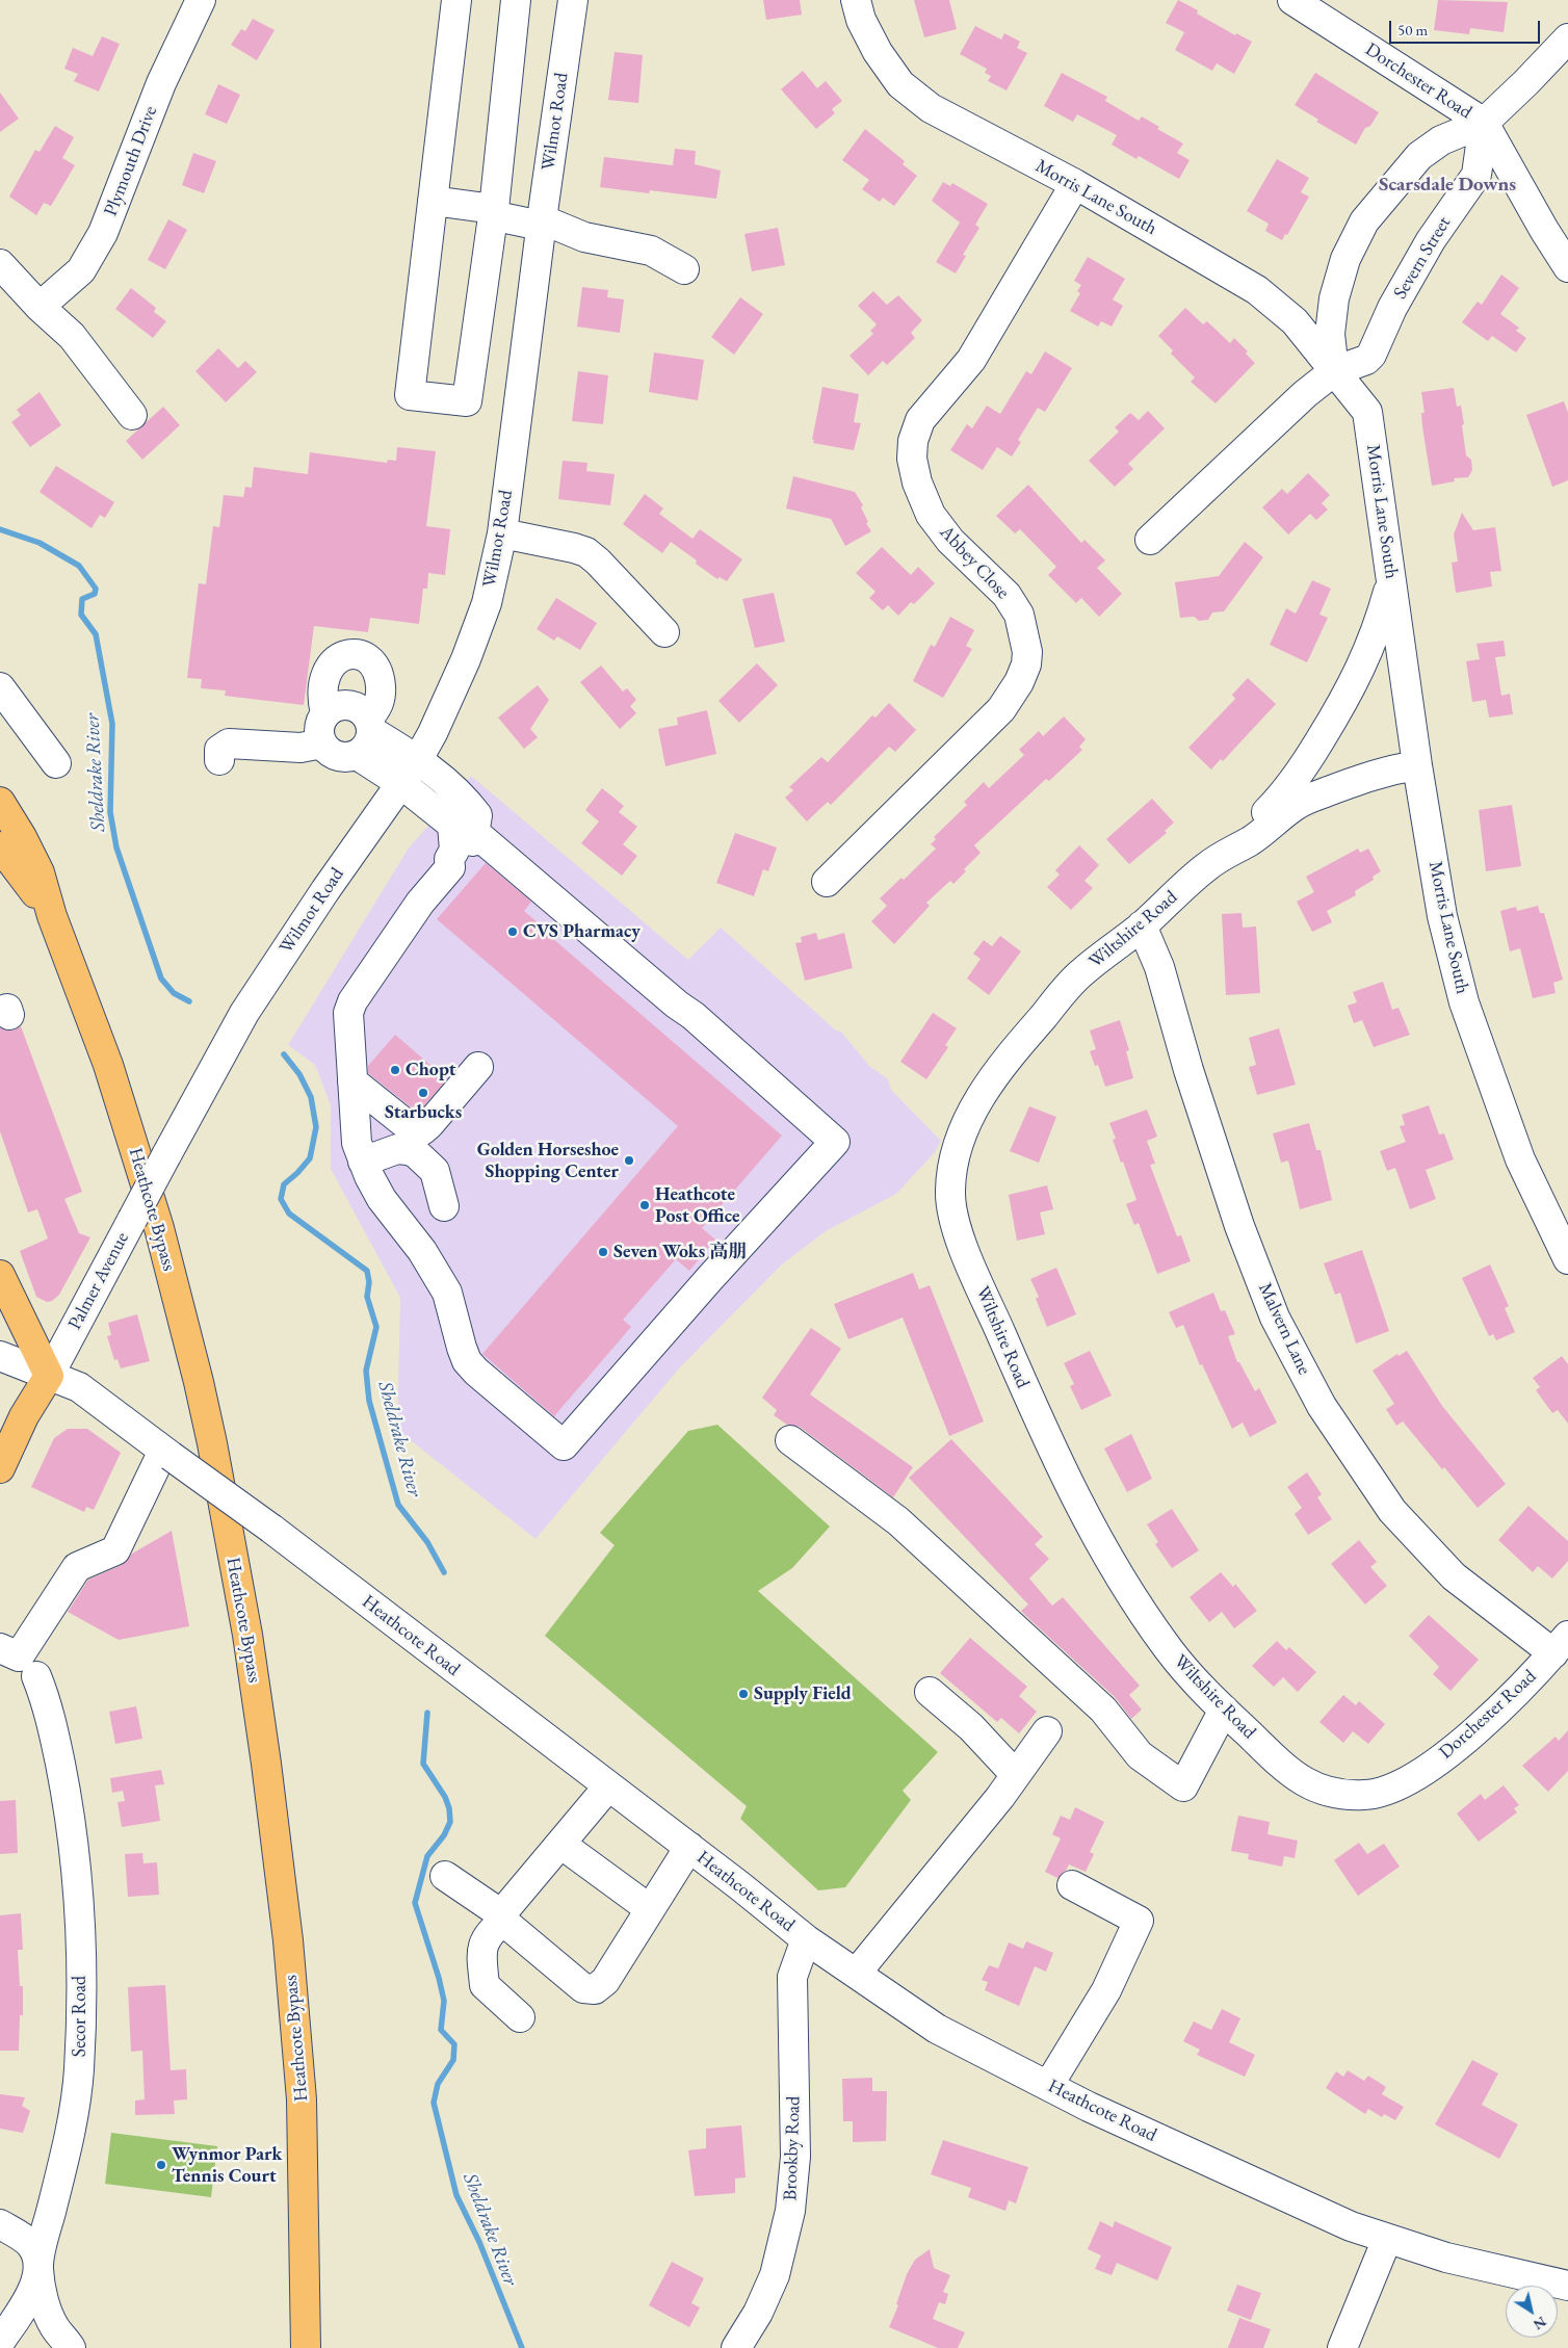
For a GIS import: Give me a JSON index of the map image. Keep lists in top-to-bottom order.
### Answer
{
  "streets": {
    "main road": ["Heathcote Bypass", "Palmer Avenue"],
    "street": [
      "Dorchester Road",
      "Wilmot Road",
      "Plymouth Drive",
      "Morris Lane South",
      "Severn Street",
      "Abbey Close",
      "Wiltshire Road",
      "Malvern Lane",
      "Heathcote Road",
      "Secor Road",
      "Brookby Road"
    ]
  },
  "crossings": [
    ["Dorchester Road", "Severn Street"],
    ["Dorchester Road", "Wiltshire Road"],
    ["Dorchester Road", "Malvern Lane"],
    ["Wilmot Road", "Palmer Avenue"],
    ["Morris Lane South", "Severn Street"],
    ["Morris Lane South", "Abbey Close"],
    ["Morris Lane South", "Wiltshire Road"],
    ["Wiltshire Road", "Malvern Lane"],
    ["Palmer Avenue", "Heathcote Road"],
    ["Heathcote Road", "Brookby Road"]
  ],
  "districts": ["Scarsdale Downs"],
  "water": ["Sheldrake River"],
  "places": [
    "CVS Pharmacy",
    "Chopt",
    "Starbucks",
    "Golden Horseshoe Shopping Center",
    "Heathcote Post Office",
    "Seven Woks 高朋",
    "Supply Field",
    "Wynmor Park Tennis Court"
  ],
  "scale_bar": "50 m",
  "north": "bottom right"
}
